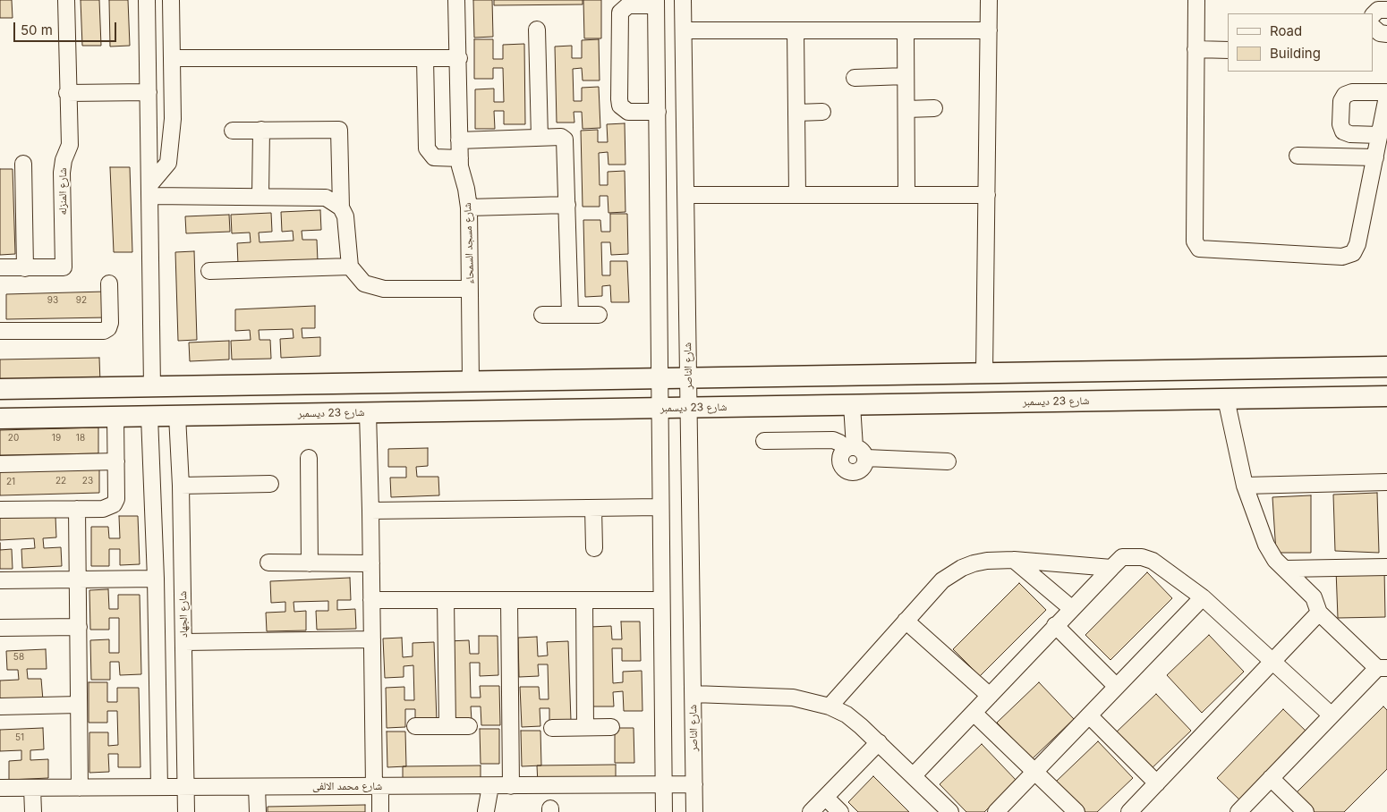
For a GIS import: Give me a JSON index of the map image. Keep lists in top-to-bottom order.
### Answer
{
  "streets": {
    "main road": ["شارع 23 ديسمبر"],
    "street": [
      "شارع المنزله",
      "شارع مسجد السمحاء",
      "شارع الناصر",
      "شارع الجهاد",
      "شارع محمد الالفى"
    ]
  },
  "crossings": [
    ["شارع الناصر", "شارع 23 ديسمبر"],
    ["شارع الناصر", "شارع محمد الالفى"],
    ["شارع 23 ديسمبر", "شارع الجهاد"],
    ["شارع الجهاد", "شارع محمد الالفى"]
  ],
  "house_numbers": [
    "93",
    "92",
    "20",
    "19",
    "18",
    "22",
    "23",
    "21",
    "58",
    "51"
  ],
  "legend": ["Road", "Building"],
  "scale_bar": "50 m"
}
